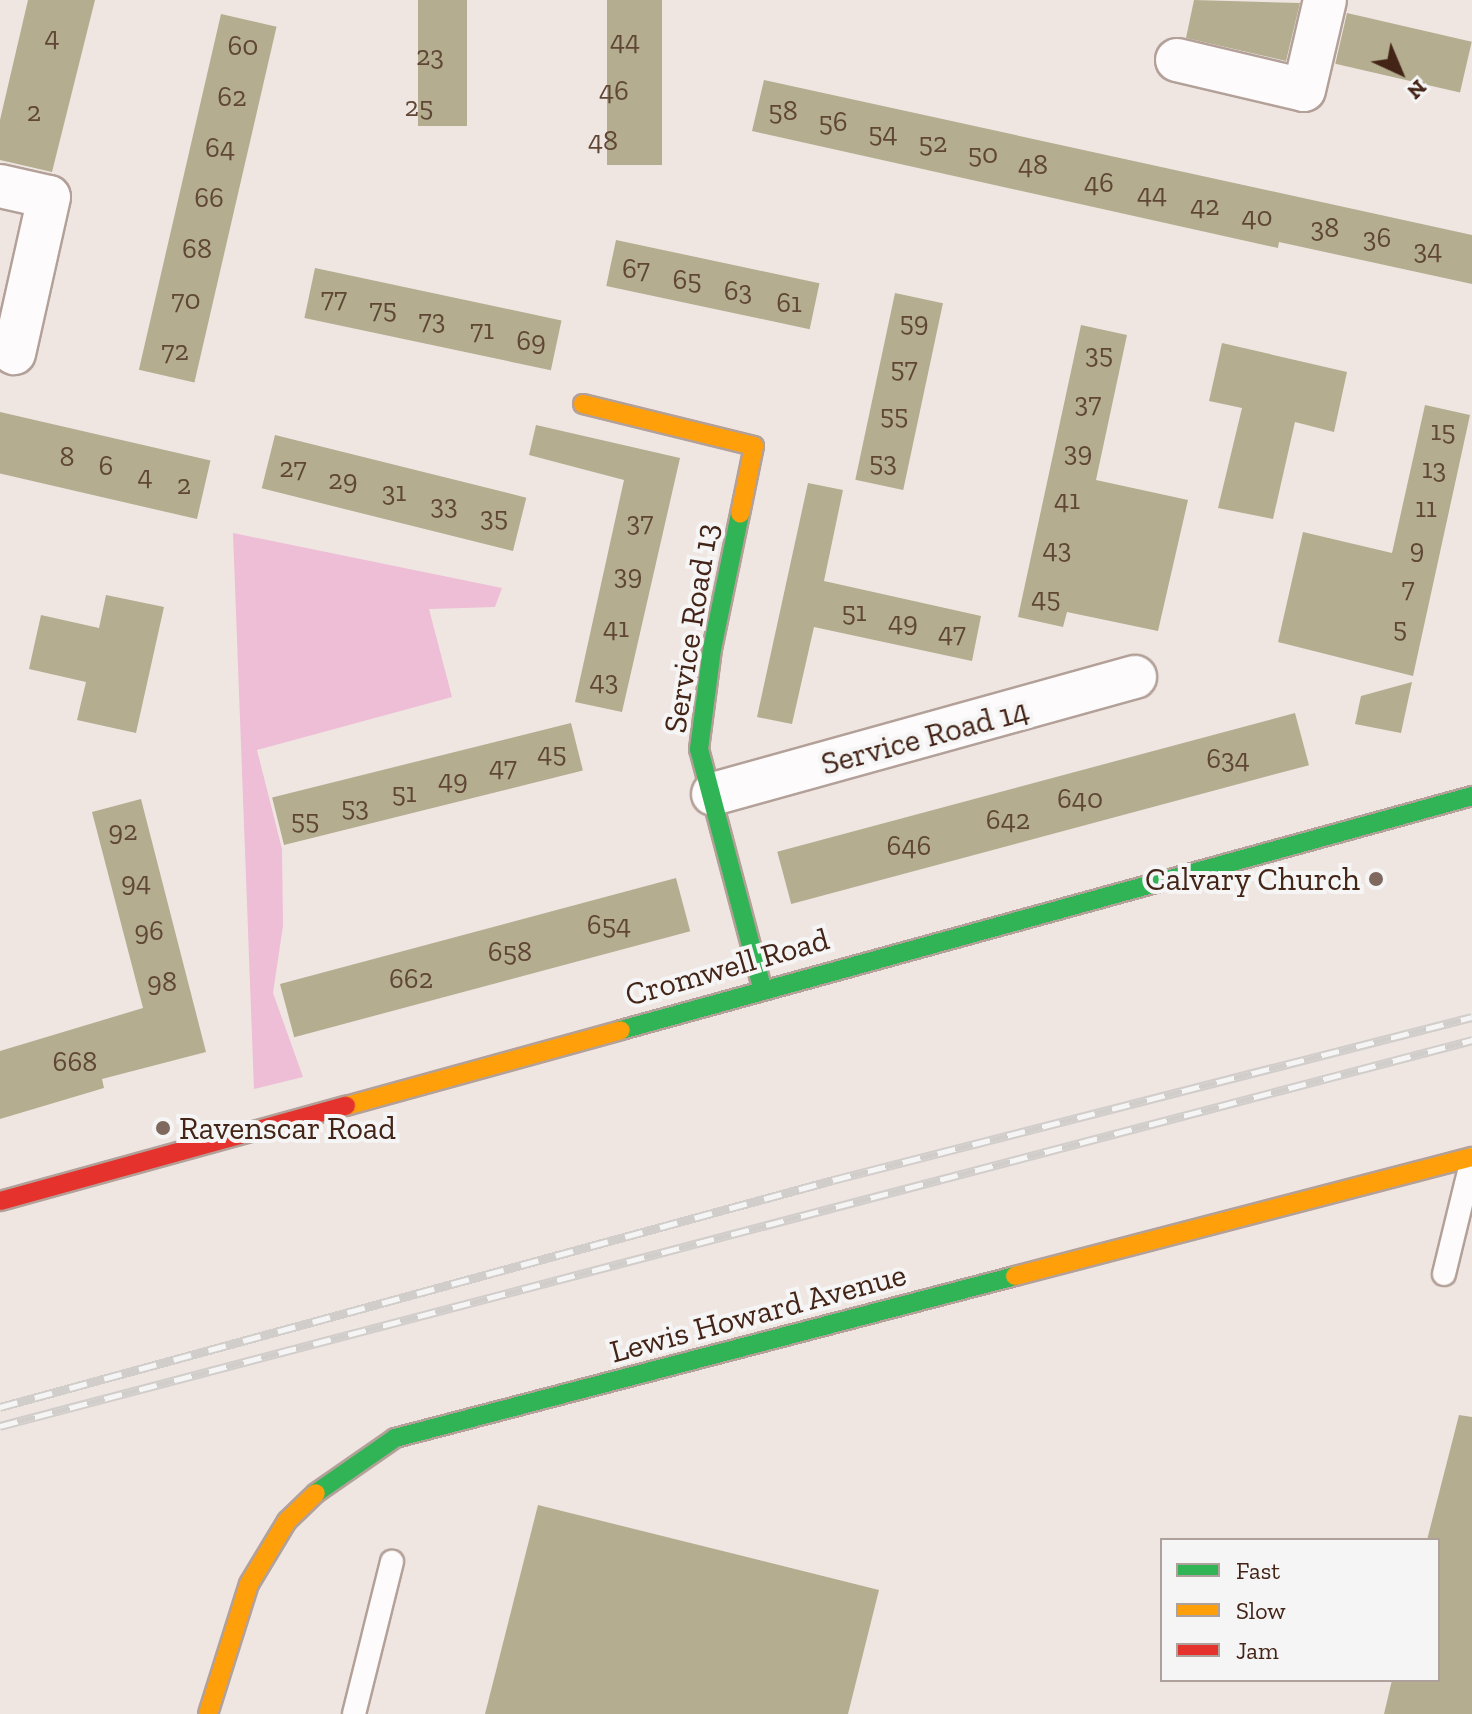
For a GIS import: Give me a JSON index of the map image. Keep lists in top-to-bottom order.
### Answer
{
  "streets": {
    "street": [
      "Service Road 13",
      "Service Road 14",
      "Cromwell Road",
      "Lewis Howard Avenue"
    ]
  },
  "crossings": [
    ["Service Road 13", "Service Road 14"],
    ["Service Road 13", "Cromwell Road"]
  ],
  "places": ["Calvary Church", "Ravenscar Road"],
  "house_numbers": [
    "4",
    "44",
    "60",
    "23",
    "46",
    "62",
    "25",
    "58",
    "2",
    "56",
    "54",
    "48",
    "52",
    "64",
    "50",
    "48",
    "46",
    "44",
    "66",
    "42",
    "40",
    "38",
    "36",
    "68",
    "34",
    "67",
    "65",
    "63",
    "77",
    "70",
    "61",
    "75",
    "73",
    "59",
    "71",
    "69",
    "72",
    "35",
    "57",
    "37",
    "55",
    "15",
    "39",
    "8",
    "53",
    "6",
    "27",
    "13",
    "4",
    "29",
    "2",
    "31",
    "41",
    "33",
    "11",
    "35",
    "37",
    "43",
    "9",
    "39",
    "7",
    "45",
    "51",
    "49",
    "41",
    "5",
    "47",
    "43",
    "45",
    "634",
    "47",
    "49",
    "51",
    "640",
    "53",
    "55",
    "642",
    "92",
    "646",
    "94",
    "654",
    "96",
    "658",
    "662",
    "98",
    "668"
  ],
  "legend": ["Fast", "Slow", "Jam"],
  "north": "bottom right"
}
